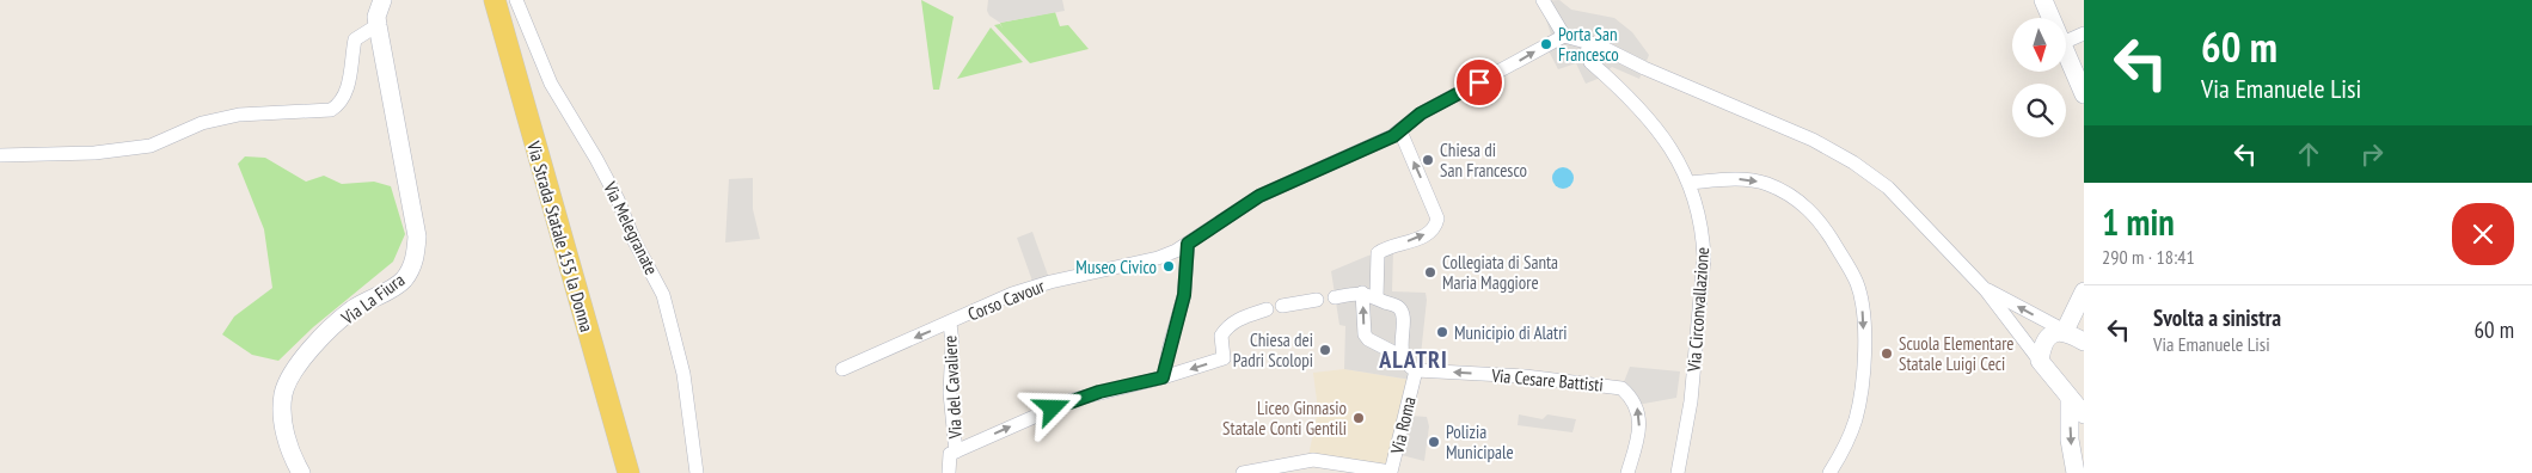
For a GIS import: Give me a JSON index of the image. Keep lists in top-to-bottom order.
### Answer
{
  "streets": {
    "main road": ["Via Strada Statale 155 la Donna", "Via La Fiura"],
    "street": [
      "Via Melegranate",
      "Corso Cavour",
      "Via Circonvallazione",
      "Via Cesare Battisti",
      "Via del Cavaliere",
      "Via Roma"
    ]
  },
  "crossings": [
    ["Corso Cavour", "Via del Cavaliere"],
    ["Via Cesare Battisti", "Via Roma"]
  ],
  "districts": ["ALATRI"],
  "places": [
    "Porta San Francesco",
    "Chiesa di San Francesco",
    "Museo Civico",
    "Collegiata di Santa Maria Maggiore",
    "Municipio di Alatri",
    "Chiesa dei Padri Scolopi",
    "Scuola Elementare Statale Luigi Ceci",
    "Liceo Ginnasio Statale Conti Gentili",
    "Polizia Municipale"
  ],
  "north": "bottom",
  "page": {
    "turn": ["60 m", "Via Emanuele Lisi"],
    "heading": ["1 min", "290 m · 18:41"],
    "list": [
      {
        "name": "Svolta a sinistra",
        "note": "Via Emanuele Lisi",
        "value": "60 m"
      }
    ]
  }
}
